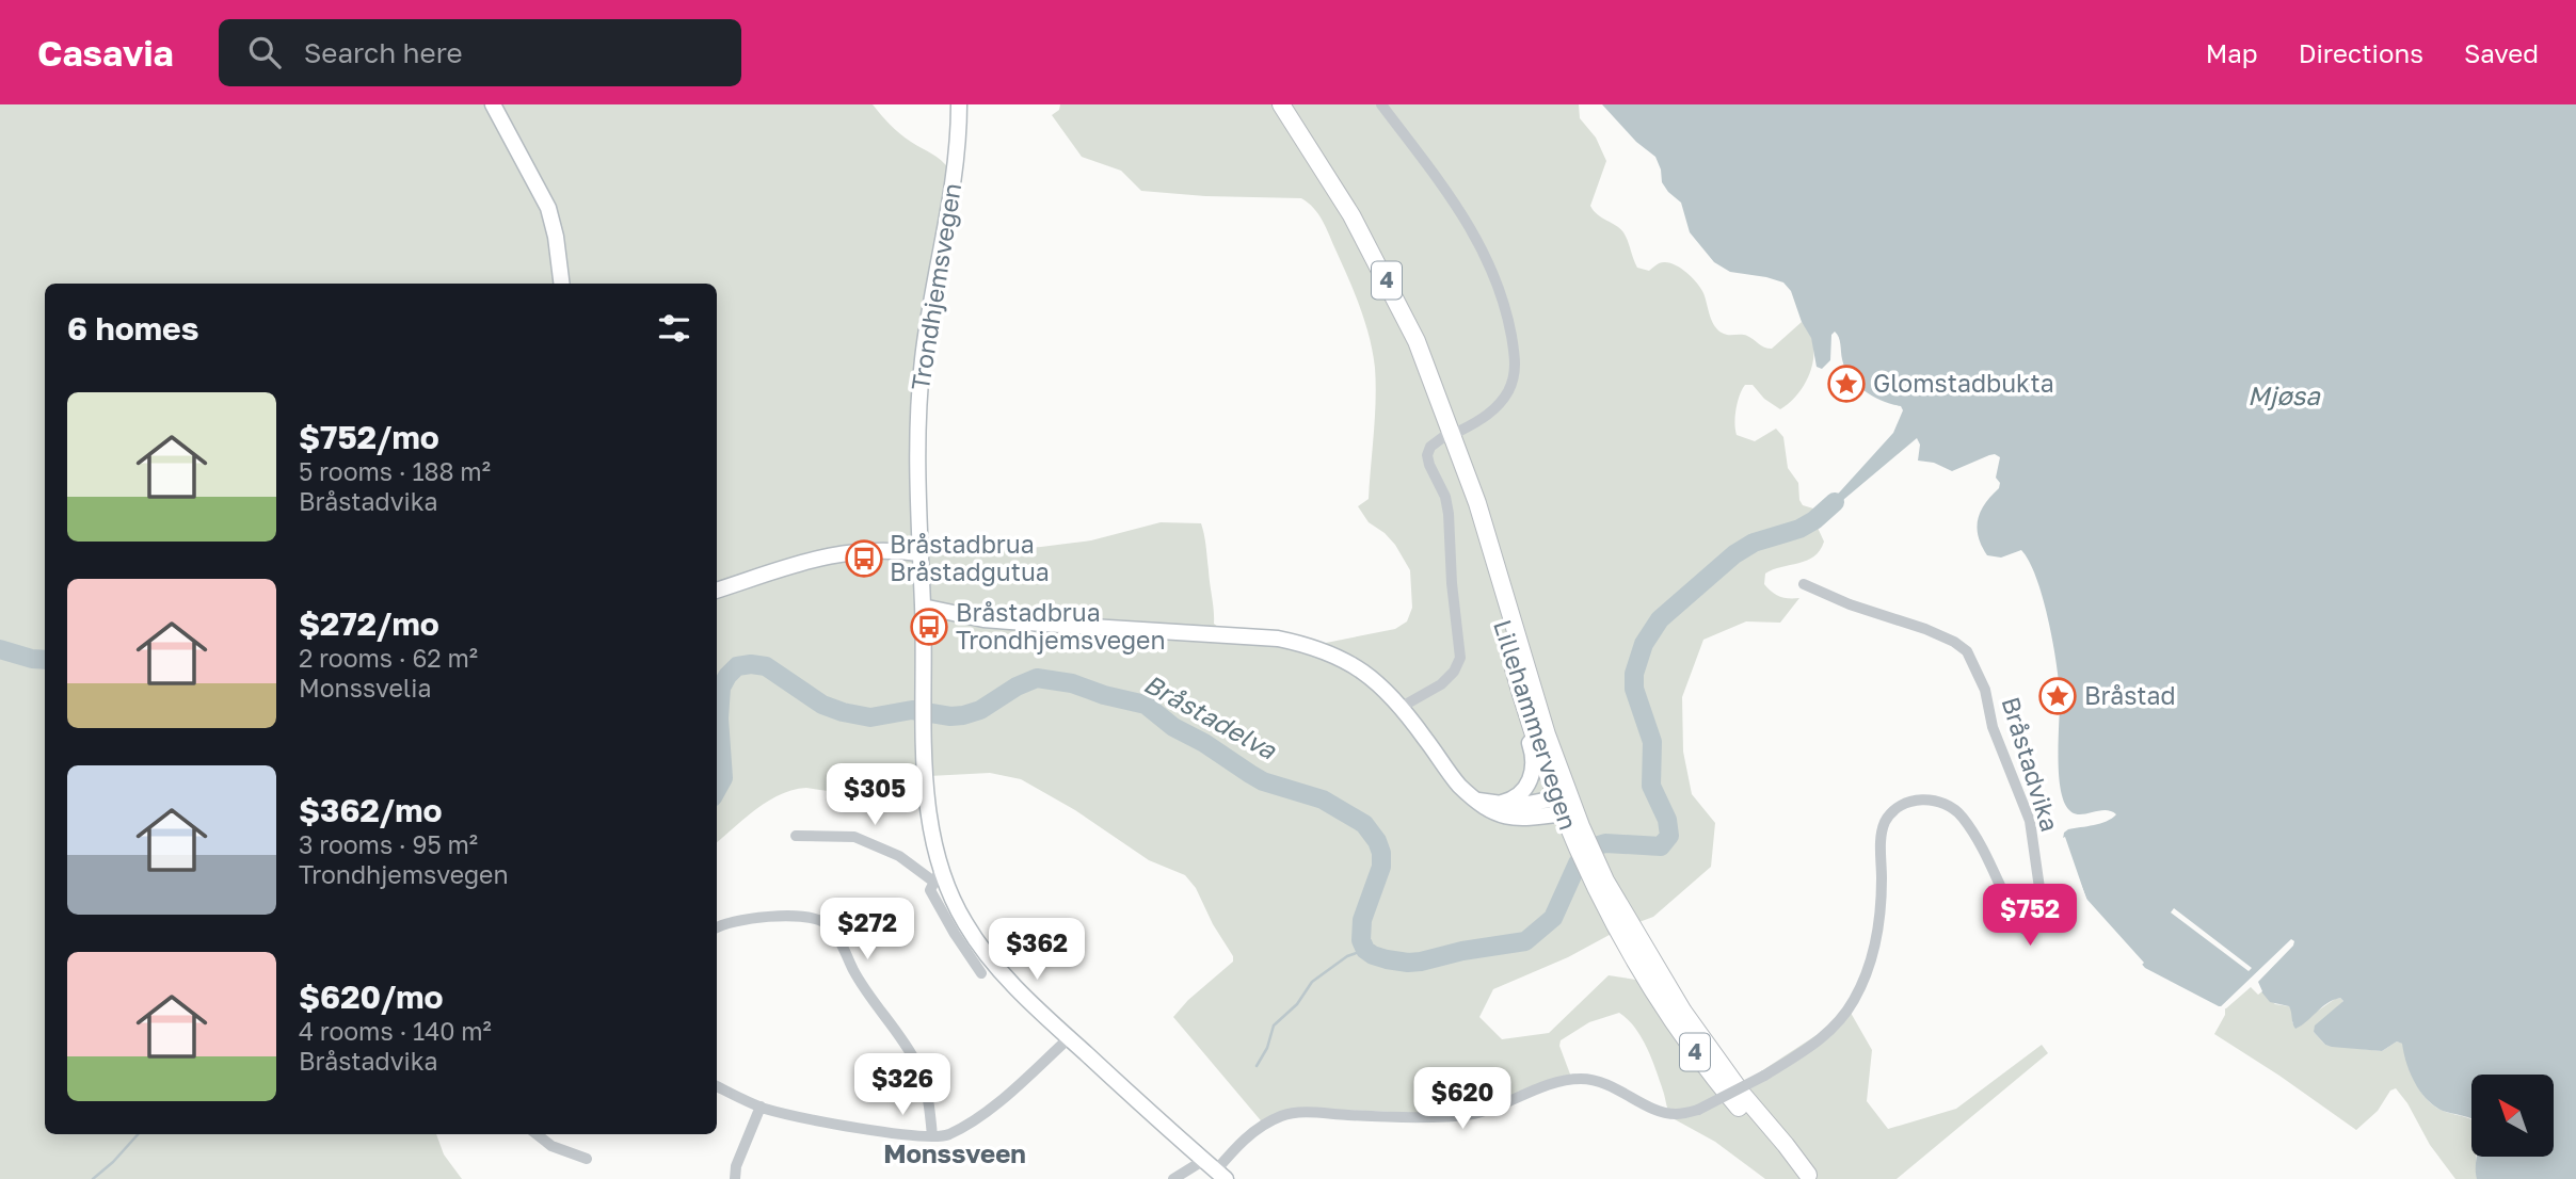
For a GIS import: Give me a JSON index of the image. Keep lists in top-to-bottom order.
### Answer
{
  "streets": {
    "highway": ["4", "Lillehammervegen"],
    "main road": ["Trondhjemsvegen"],
    "street": ["Bråstadvika"]
  },
  "crossings": [
    ["Trondhjemsvegen", "Bråstadvika"]
  ],
  "districts": ["Monssveen"],
  "water": ["Mjøsa", "Bråstadelva"],
  "places": {
    "place": ["Glomstadbukta", "Bråstad"],
    "bus stop": ["Bråstadbrua Bråstadgutua", "Bråstadbrua Trondhjemsvegen"]
  },
  "north": "top left",
  "page": {
    "header": "Casavia",
    "search": "Search here",
    "nav": ["Map", "Directions", "Saved"],
    "heading": "6 homes",
    "list": [
      {
        "name": "$752/mo",
        "note": "5 rooms · 188 m² · Bråstadvika"
      },
      {
        "name": "$272/mo",
        "note": "2 rooms · 62 m² · Monssvelia"
      },
      {
        "name": "$362/mo",
        "note": "3 rooms · 95 m² · Trondhjemsvegen"
      },
      {
        "name": "$620/mo",
        "note": "4 rooms · 140 m² · Bråstadvika"
      }
    ],
    "price": [
      "$305",
      "$752",
      "$272",
      "$362",
      "$326",
      "$620"
    ]
  }
}
